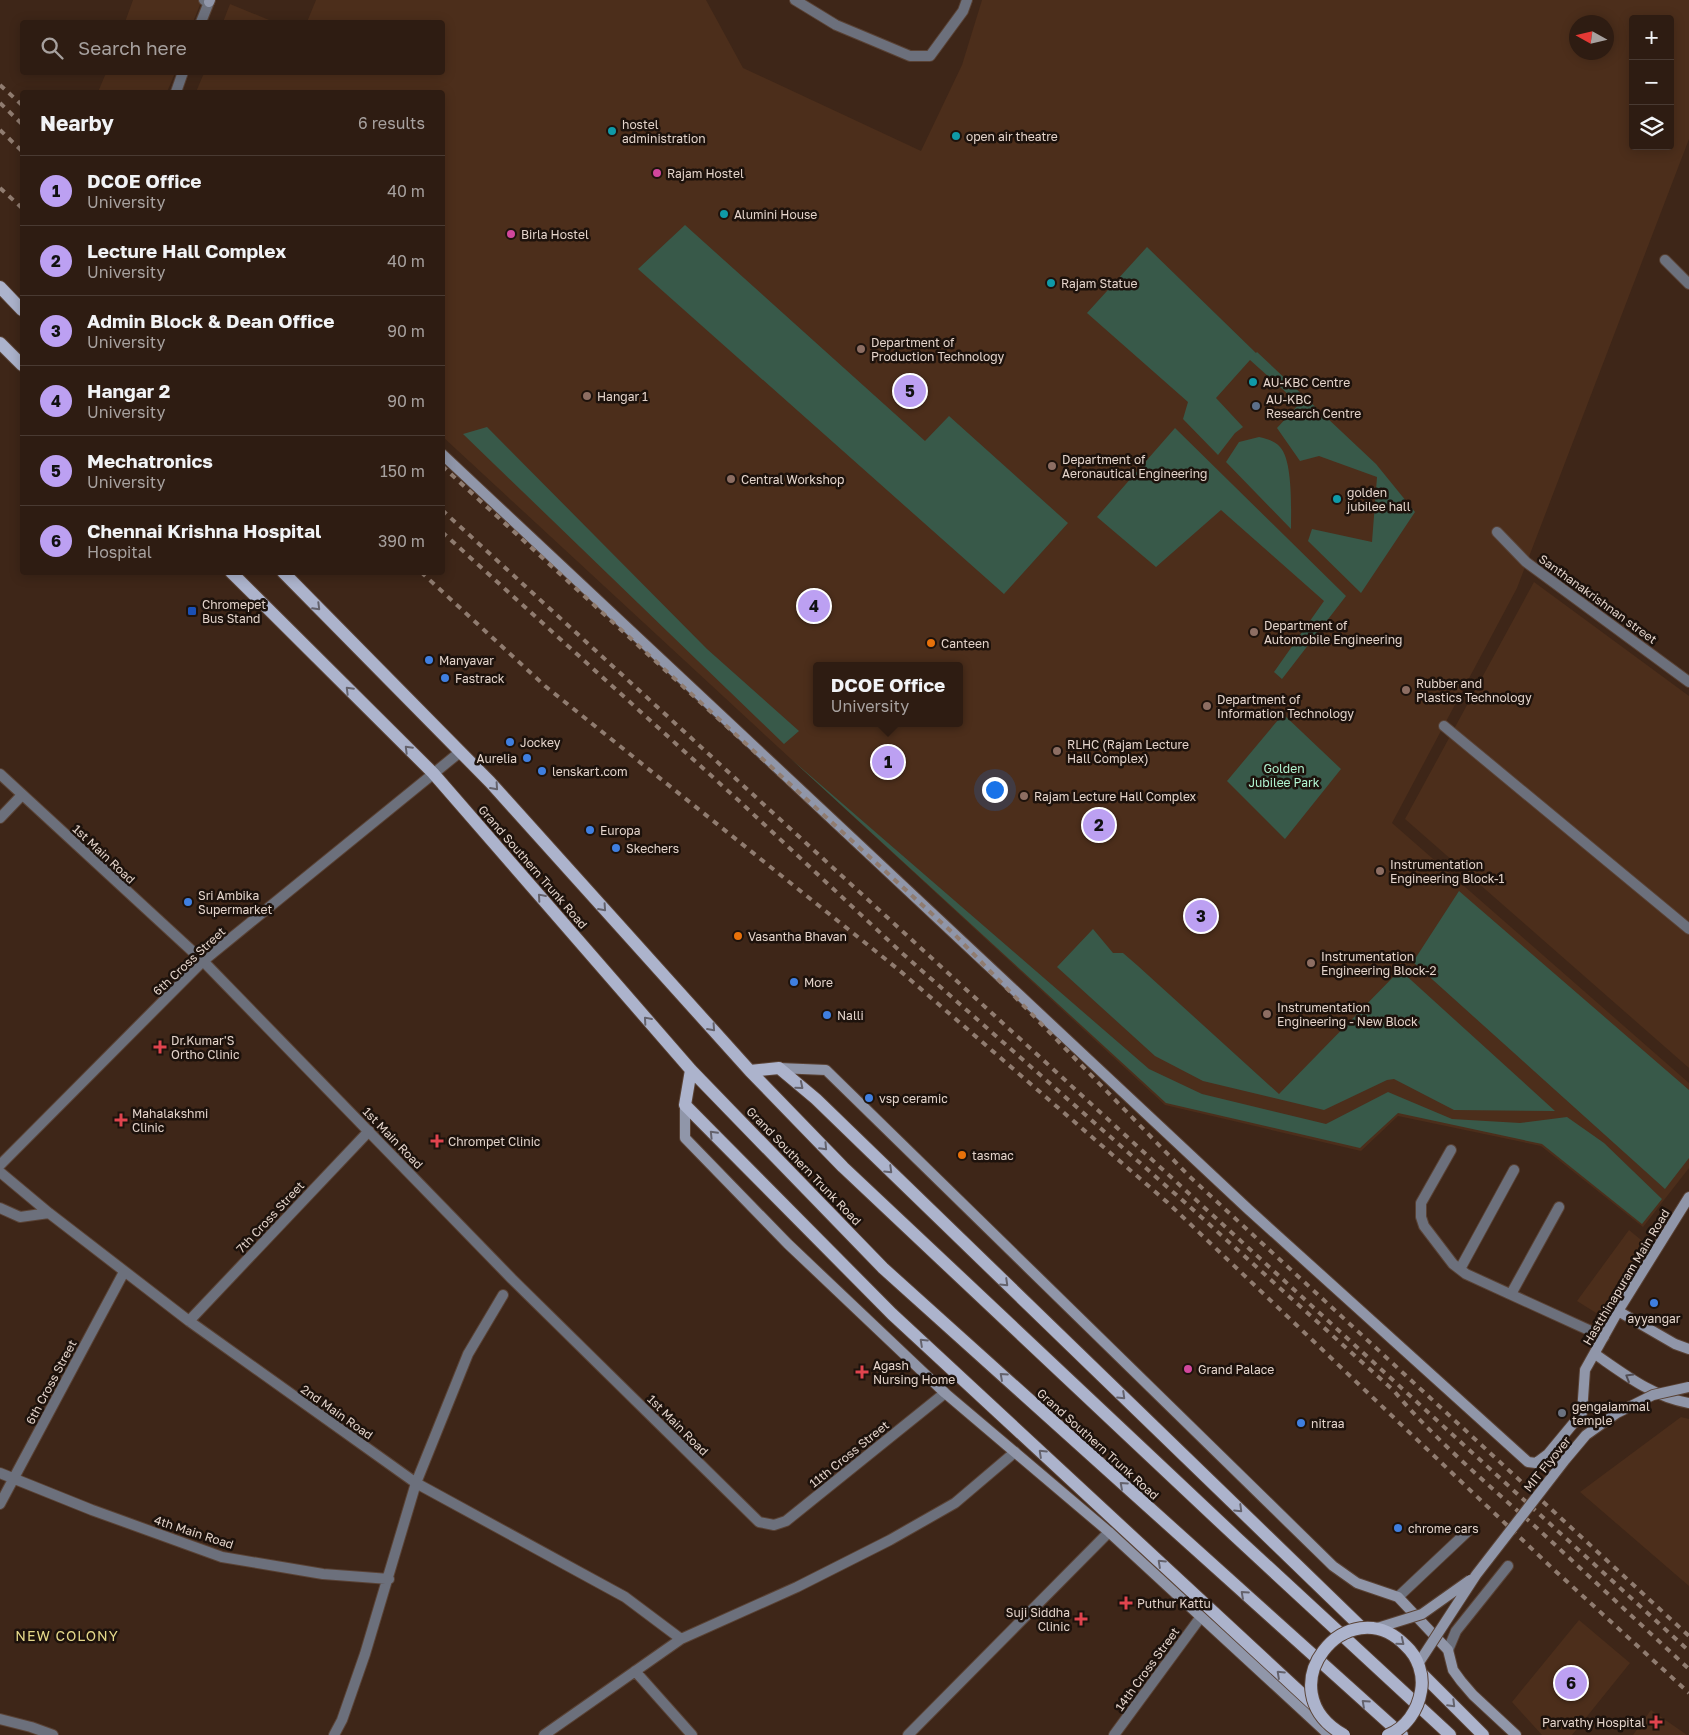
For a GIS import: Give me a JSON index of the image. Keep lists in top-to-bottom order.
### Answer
{
  "streets": {
    "main road": ["Grand Southern Trunk Road"],
    "street": [
      "Santhanakrishnan street",
      "1st Main Road",
      "6th Cross Street",
      "7th Cross Street",
      "Hastthinapuram Main Road",
      "2nd Main Road",
      "11th Cross Street",
      "MIT Flyover",
      "4th Main Road",
      "14th Cross Street"
    ]
  },
  "crossings": [
    ["1st Main Road", "6th Cross Street"],
    ["1st Main Road", "7th Cross Street"],
    ["1st Main Road", "11th Cross Street"],
    ["Grand Southern Trunk Road", "6th Cross Street"],
    ["6th Cross Street", "2nd Main Road"],
    ["6th Cross Street", "4th Main Road"],
    ["7th Cross Street", "2nd Main Road"]
  ],
  "districts": ["NEW COLONY"],
  "parks": ["Golden Jubilee Park"],
  "places": {
    "other": [
      "hostel administration",
      "open air theatre",
      "Rajam Hostel",
      "Alumini House",
      "Birla Hostel",
      "Rajam Statue",
      "Department of Production Technology",
      "AU-KBC Centre",
      "Hangar 1",
      "AU-KBC Research Centre",
      "Department of Aeronautical Engineering",
      "Central Workshop",
      "golden jubilee hall",
      "Department of Automobile Engineering",
      "Canteen",
      "Manyavar",
      "Fastrack",
      "Rubber and Plastics Technology",
      "Department of Information Technology",
      "Jockey",
      "RLHC (Rajam Lecture Hall Complex)",
      "Aurelia",
      "lenskart.com",
      "Rajam Lecture Hall Complex",
      "Europa",
      "Skechers",
      "Instrumentation Engineering Block-1",
      "Sri Ambika Supermarket",
      "Vasantha Bhavan",
      "Instrumentation Engineering Block-2",
      "More",
      "Instrumentation Engineering - New Block",
      "Nalli",
      "vsp ceramic",
      "tasmac",
      "ayyangar",
      "Grand Palace",
      "gengaiammal temple",
      "nitraa",
      "chrome cars"
    ],
    "transit": ["Chromepet Bus Stand"],
    "health": [
      "Dr.Kumar'S Ortho Clinic",
      "Mahalakshmi Clinic",
      "Chrompet Clinic",
      "Agash Nursing Home",
      "Puthur Kattu",
      "Suji Siddha Clinic",
      "Parvathy Hospital"
    ]
  },
  "north": "left",
  "page": {
    "map_buttons": ["+", "−"],
    "search": "Search here",
    "heading": ["Nearby", "6 results"],
    "list": [
      {
        "mark": "1",
        "name": "DCOE Office",
        "note": "University",
        "value": "40 m"
      },
      {
        "mark": "2",
        "name": "Lecture Hall Complex",
        "note": "University",
        "value": "40 m"
      },
      {
        "mark": "3",
        "name": "Admin Block & Dean Office",
        "note": "University",
        "value": "90 m"
      },
      {
        "mark": "4",
        "name": "Hangar 2",
        "note": "University",
        "value": "90 m"
      },
      {
        "mark": "5",
        "name": "Mechatronics",
        "note": "University",
        "value": "150 m"
      },
      {
        "mark": "6",
        "name": "Chennai Krishna Hospital",
        "note": "Hospital",
        "value": "390 m"
      }
    ],
    "pins": [
      "5",
      "4",
      "1",
      "2",
      "3",
      "6"
    ],
    "popup": ["DCOE Office", "University"]
  }
}
